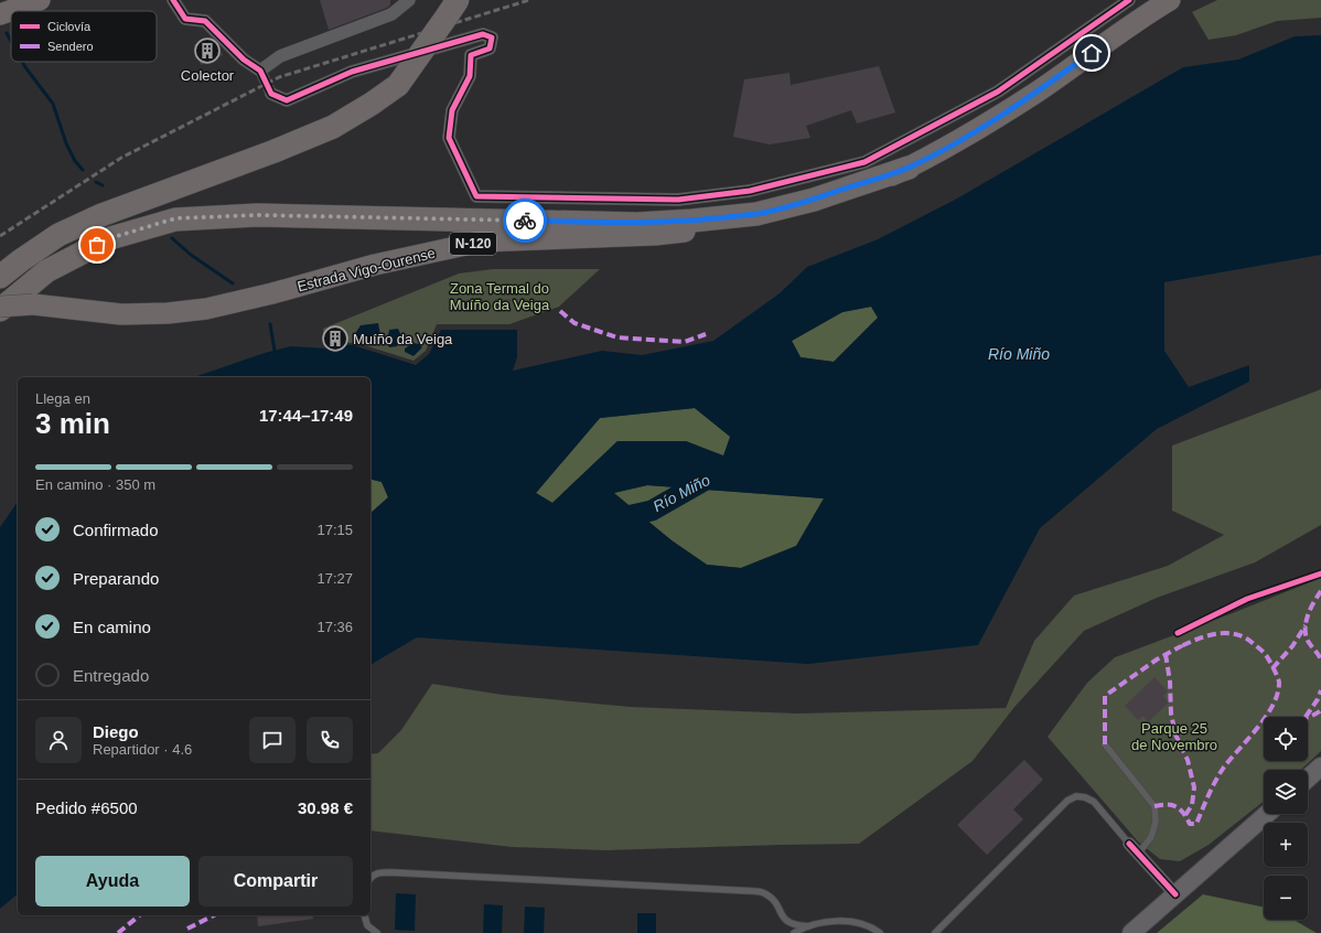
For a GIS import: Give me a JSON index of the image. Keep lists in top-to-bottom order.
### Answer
{
  "streets": {
    "highway": ["N-120", "Estrada Vigo-Ourense"]
  },
  "water": ["Río Miño"],
  "parks": ["Zona Termal do Muíño da Veiga", "Parque 25 de Novembro"],
  "places": {
    "building": ["Colector", "Muíño da Veiga"]
  },
  "legend": ["Ciclovía", "Sendero"],
  "page": {
    "heading": ["3 min", "Llega en", "17:44–17:49"],
    "panel": [
      "Diego",
      "Repartidor · 4.6",
      "Pedido #6500",
      "30.98 €"
    ],
    "bar": "En camino · 350 m",
    "list": [
      ["Confirmado", "17:15"],
      ["Preparando", "17:27"],
      ["En camino", "17:36"],
      "Entregado"
    ],
    "map_buttons": ["+", "−"],
    "buttons": ["Ayuda", "Compartir"]
  }
}
